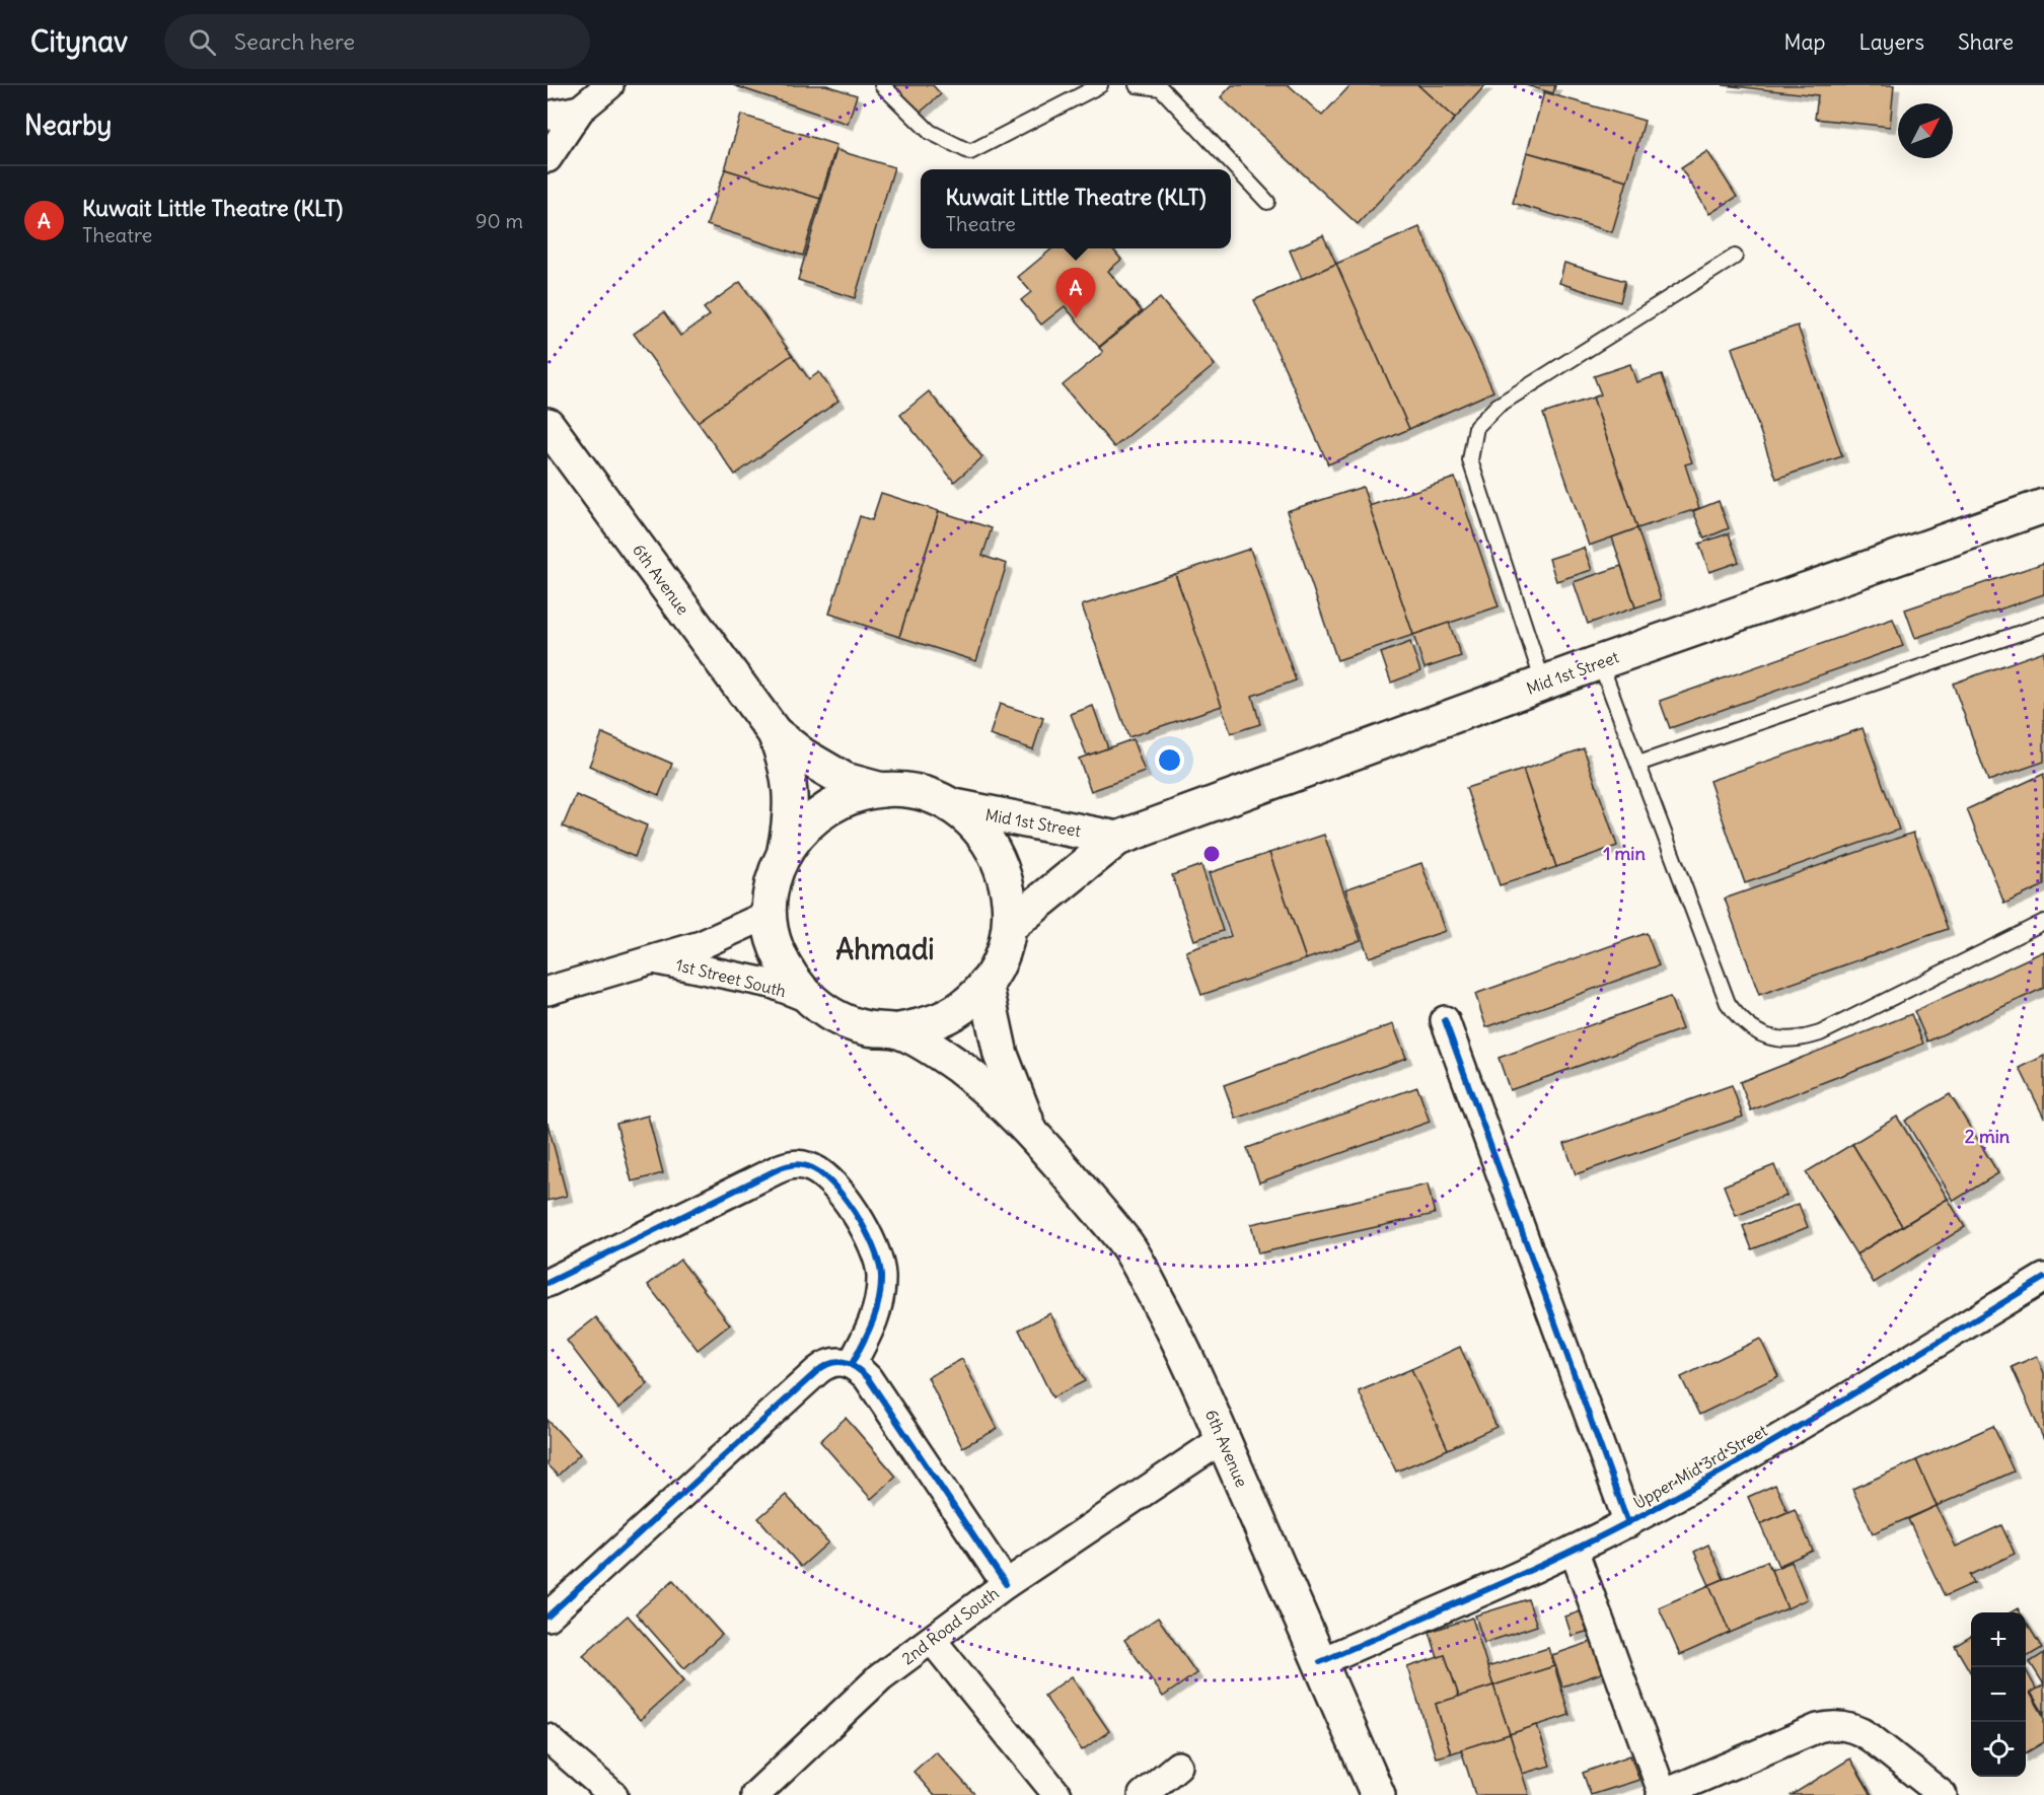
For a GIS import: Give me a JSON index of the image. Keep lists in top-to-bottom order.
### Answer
{
  "streets": {
    "main road": ["6th Avenue", "Mid 1st Street"],
    "street": ["1st Street South", "Upper Mid 3rd Street", "2nd Road South"]
  },
  "crossings": [
    ["6th Avenue", "Upper Mid 3rd Street"],
    ["6th Avenue", "2nd Road South"]
  ],
  "districts": ["Ahmadi"],
  "north": "top right",
  "page": {
    "header": "Citynav",
    "search": "Search here",
    "nav": ["Map", "Layers", "Share"],
    "heading": "Nearby",
    "list": [
      {
        "mark": "A",
        "name": "Kuwait Little Theatre (KLT)",
        "note": "Theatre",
        "value": "90 m"
      }
    ],
    "popup": ["Kuwait Little Theatre (KLT)", "Theatre"],
    "pins": "A",
    "map_buttons": ["+", "−"]
  },
  "rings": ["1 min", "2 min"]
}
